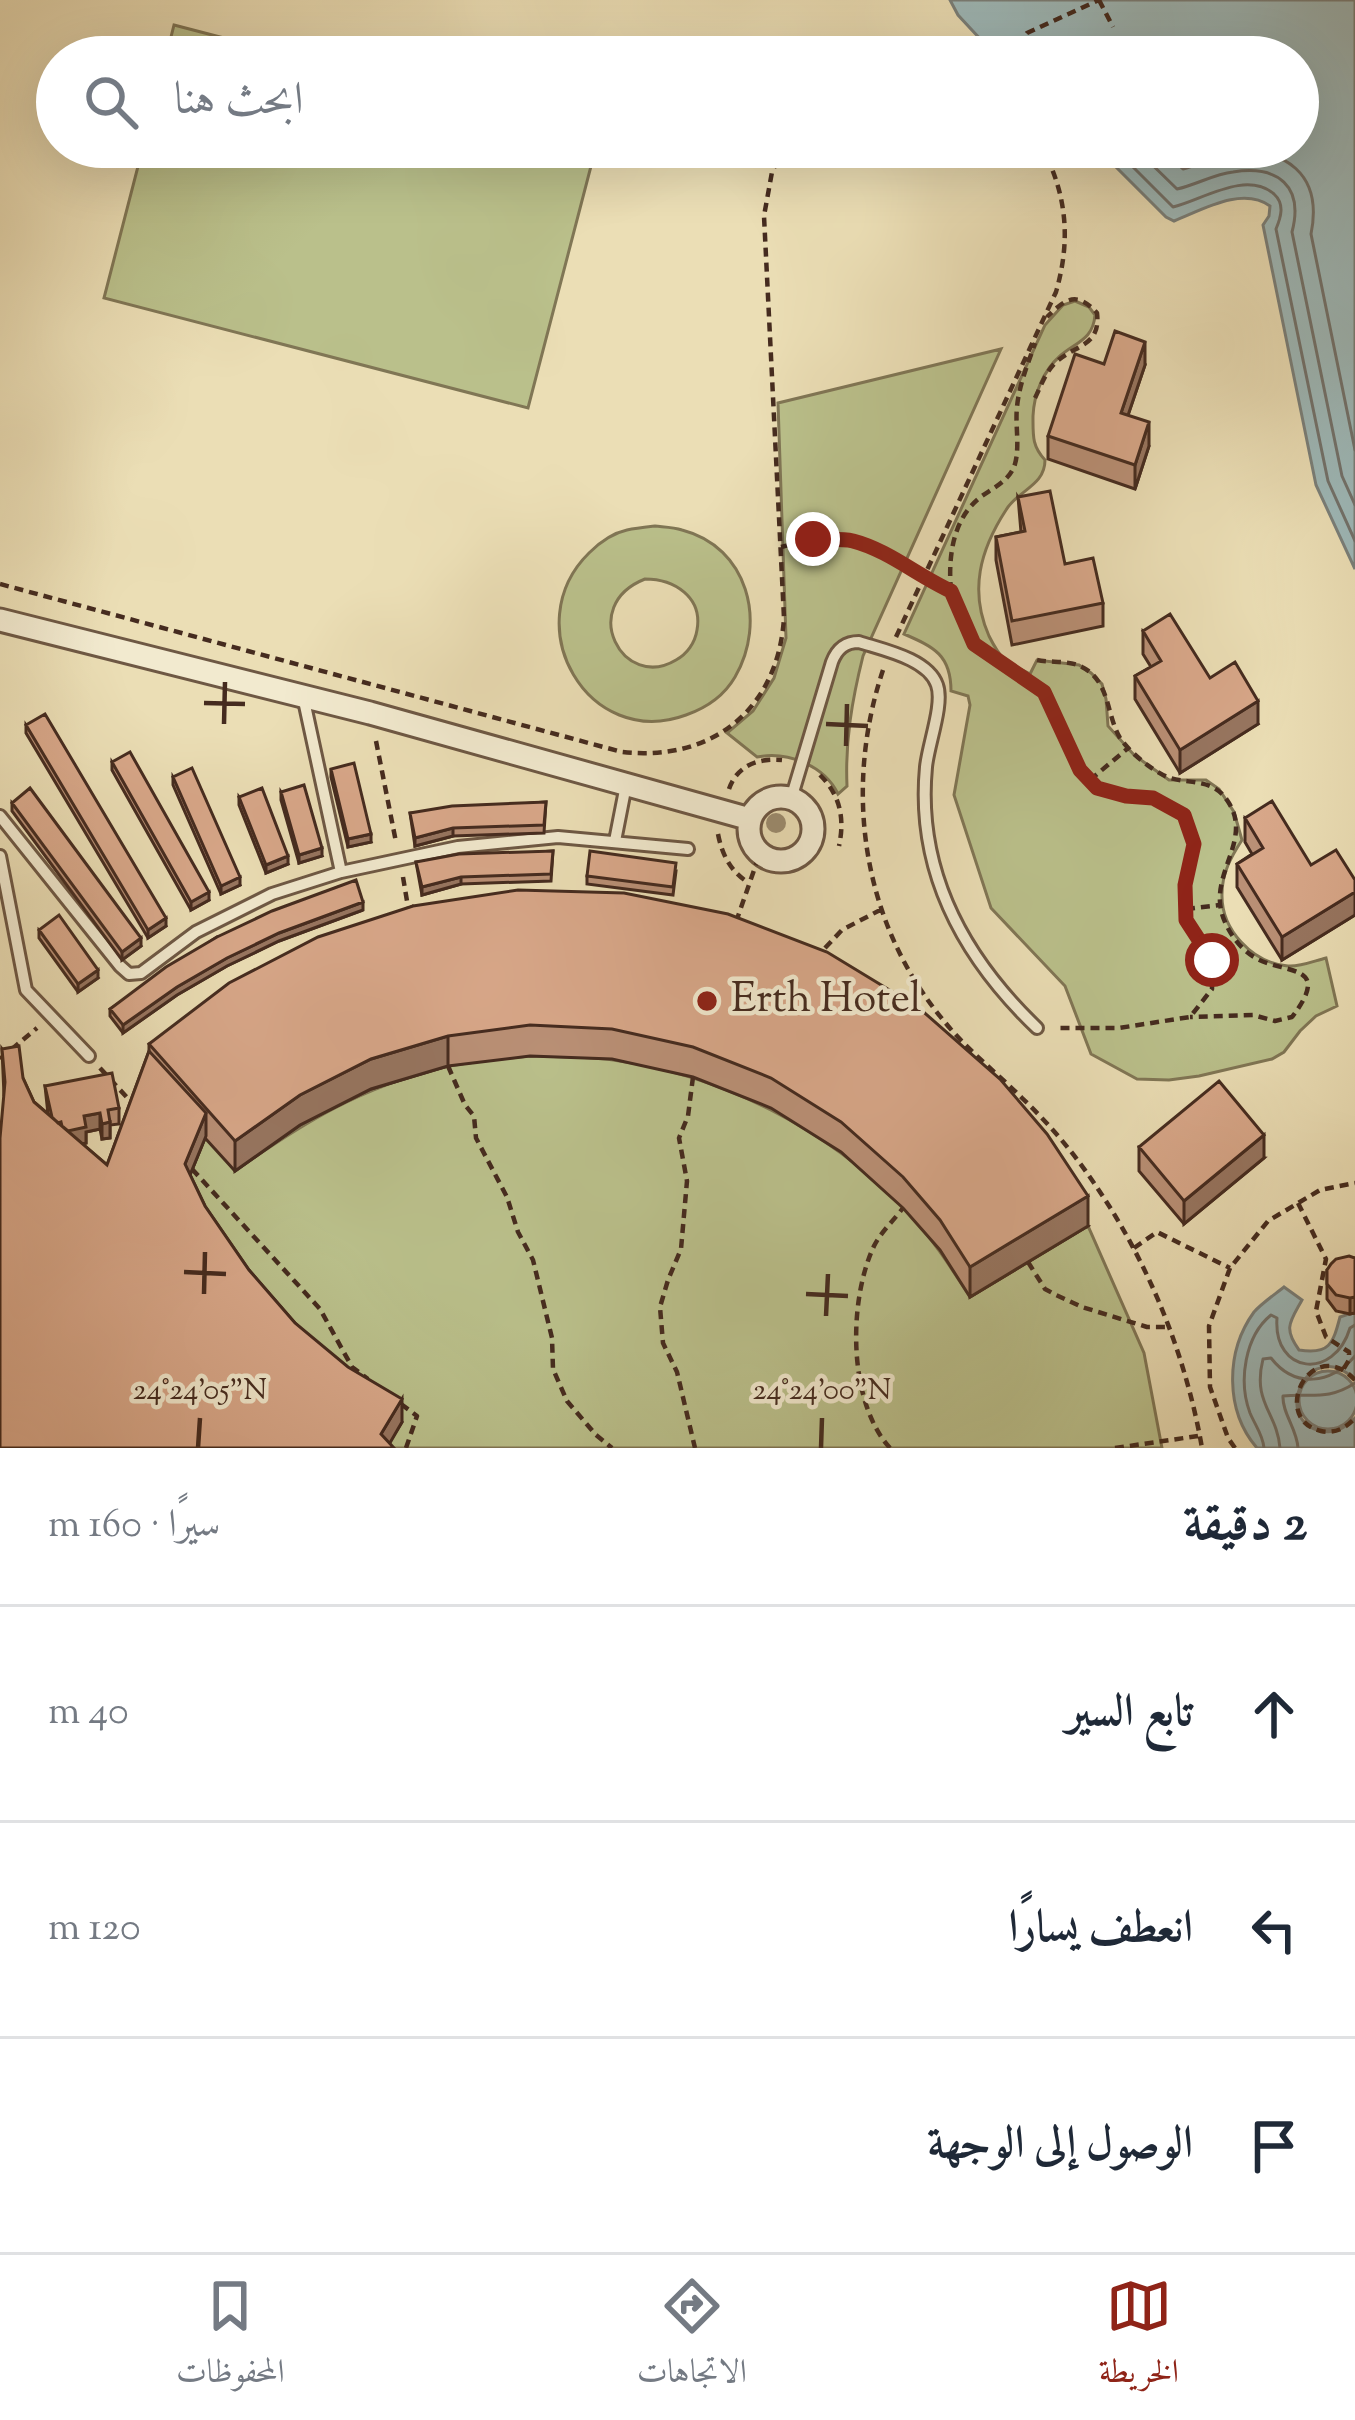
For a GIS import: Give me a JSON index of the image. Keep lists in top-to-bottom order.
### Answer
{
  "places": ["Erth Hotel"],
  "page": {
    "search": "ابحث هنا",
    "heading": ["2 دقيقة", "سيرًا · 160 m"],
    "list": [
      ["تابع السير", "40 m"],
      ["انعطف يسارًا", "120 m"],
      "الوصول إلى الوجهة"
    ],
    "nav": ["الخريطة", "الاتجاهات", "المحفوظات"]
  },
  "coordinates": ["24°24'05\"N", "24°24'00\"N"]
}
